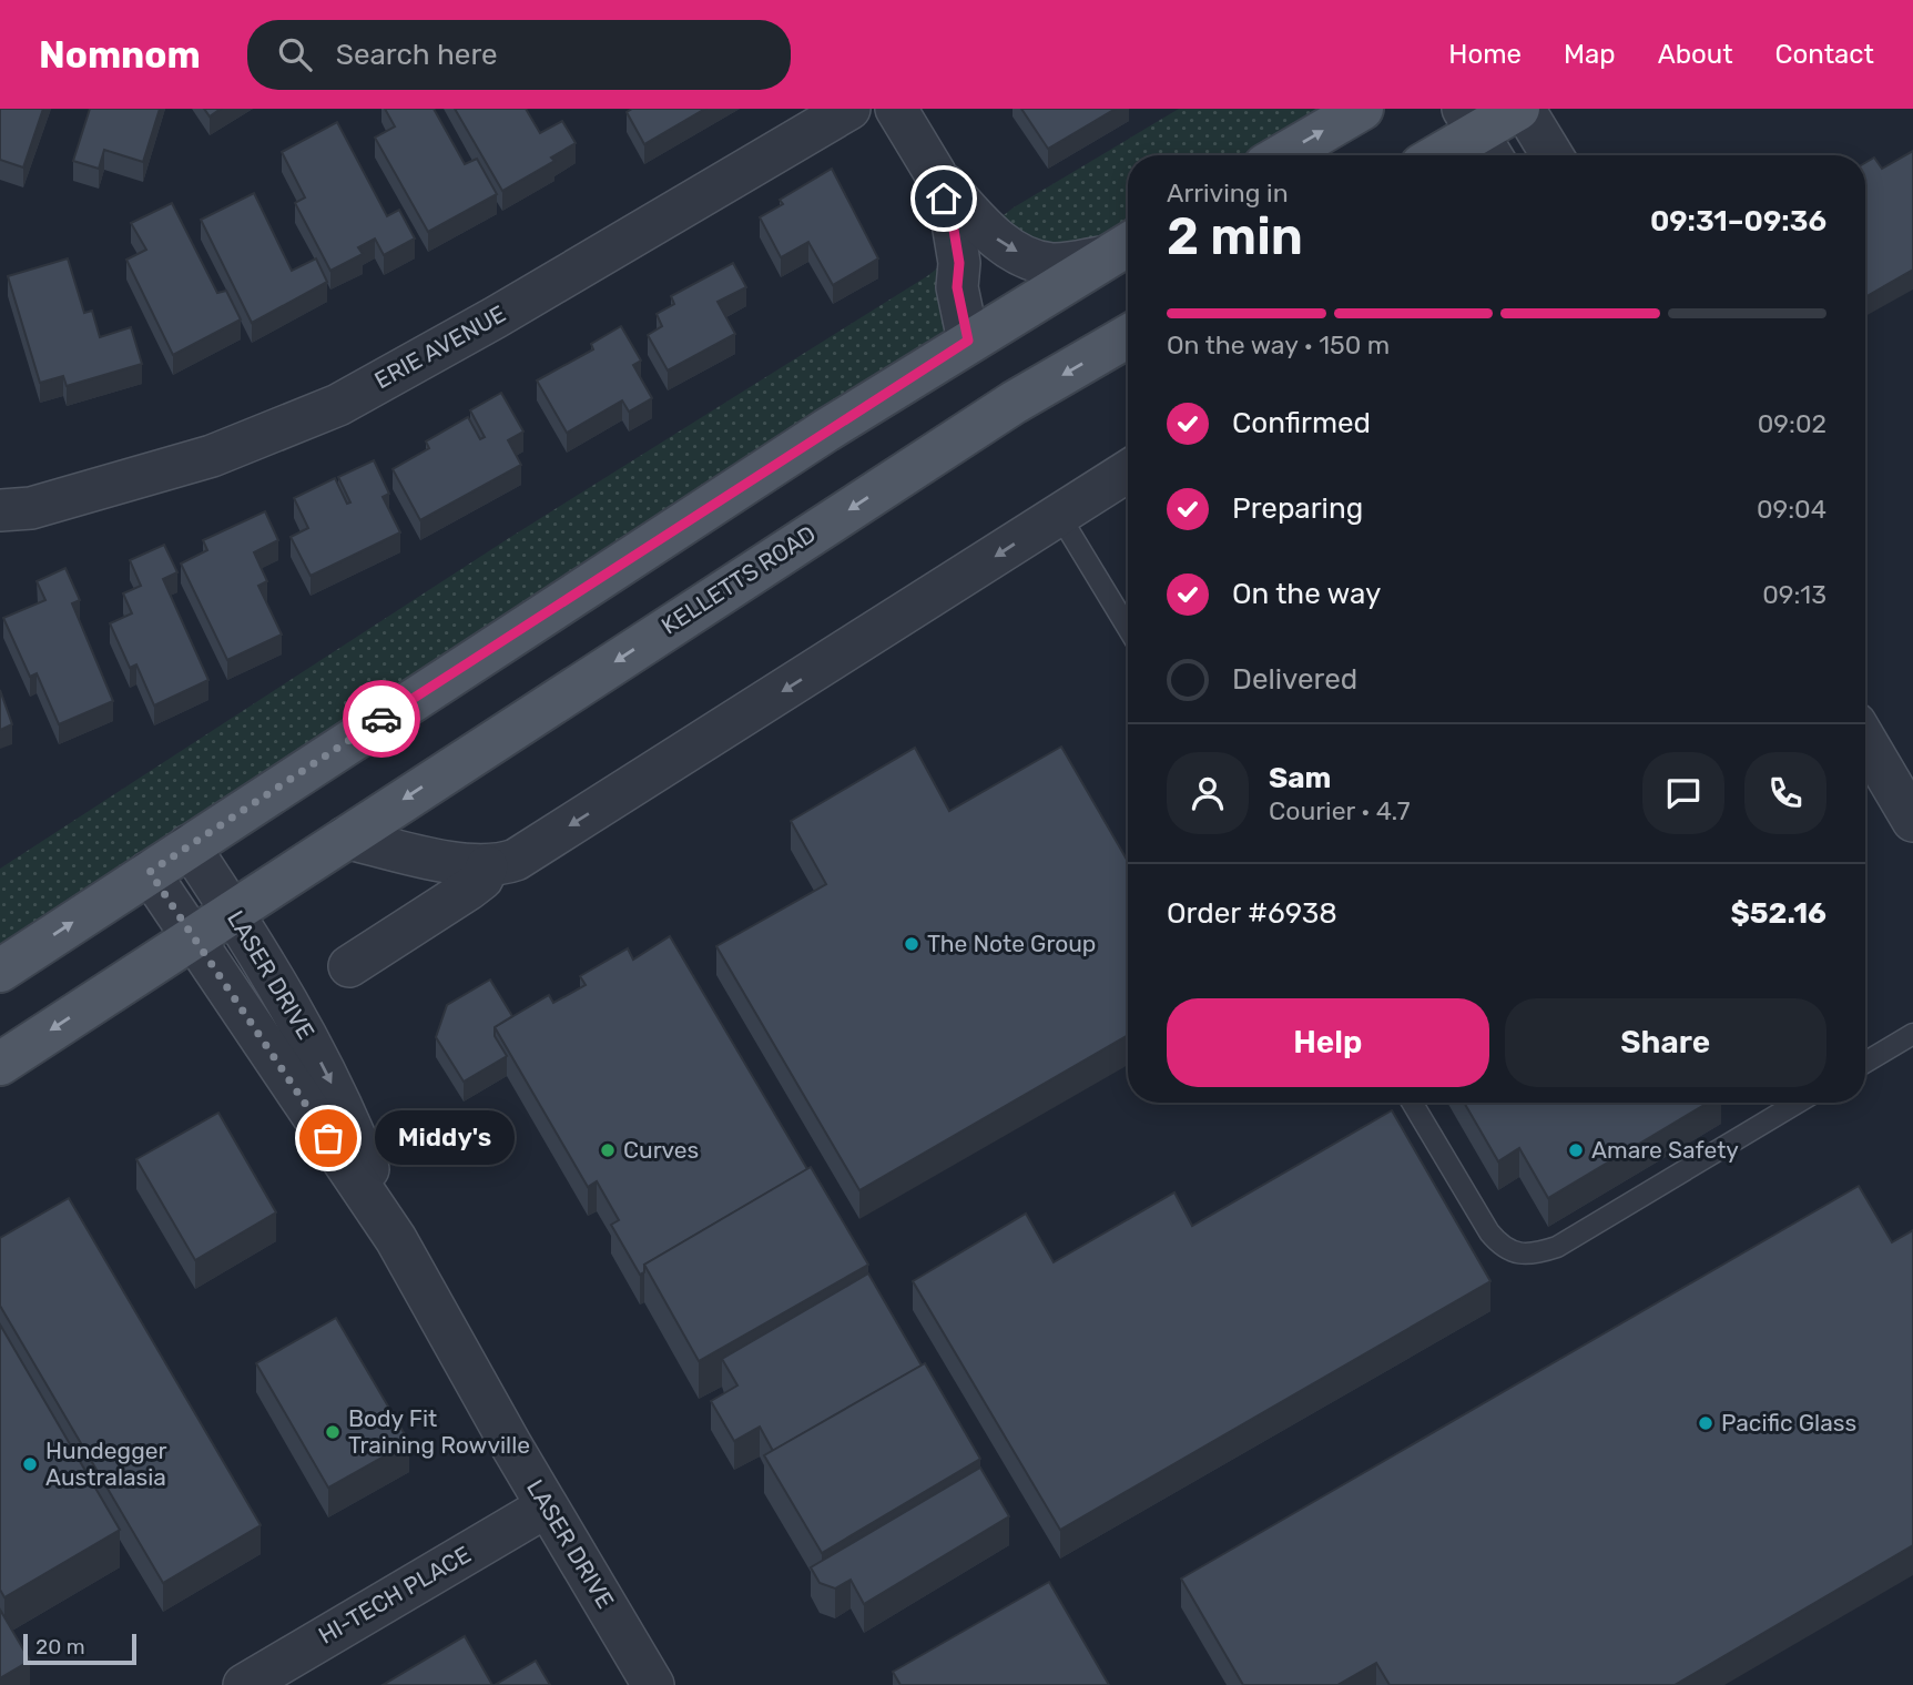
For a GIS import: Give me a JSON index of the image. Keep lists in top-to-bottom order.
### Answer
{
  "streets": {
    "main road": ["KELLETTS ROAD"],
    "street": ["ERIE AVENUE", "LASER DRIVE", "HI-TECH PLACE"]
  },
  "crossings": [
    ["KELLETTS ROAD", "LASER DRIVE"],
    ["LASER DRIVE", "HI-TECH PLACE"]
  ],
  "places": [
    "The Note Group",
    "Middy's",
    "Curves",
    "Amare Safety",
    "Pacific Glass",
    "Body Fit Training Rowville",
    "Hundegger Australasia"
  ],
  "scale_bar": "20 m",
  "page": {
    "header": "Nomnom",
    "search": "Search here",
    "nav": [
      "Home",
      "Map",
      "About",
      "Contact"
    ],
    "heading": ["2 min", "Arriving in", "09:31–09:36"],
    "panel": [
      "Sam",
      "Courier · 4.7",
      "Order #6938",
      "$52.16"
    ],
    "bar": "On the way · 150 m",
    "list": [
      ["Confirmed", "09:02"],
      ["Preparing", "09:04"],
      ["On the way", "09:13"],
      "Delivered"
    ],
    "buttons": ["Help", "Share"],
    "bubble": "Middy's",
    "scale": "20 m"
  }
}
